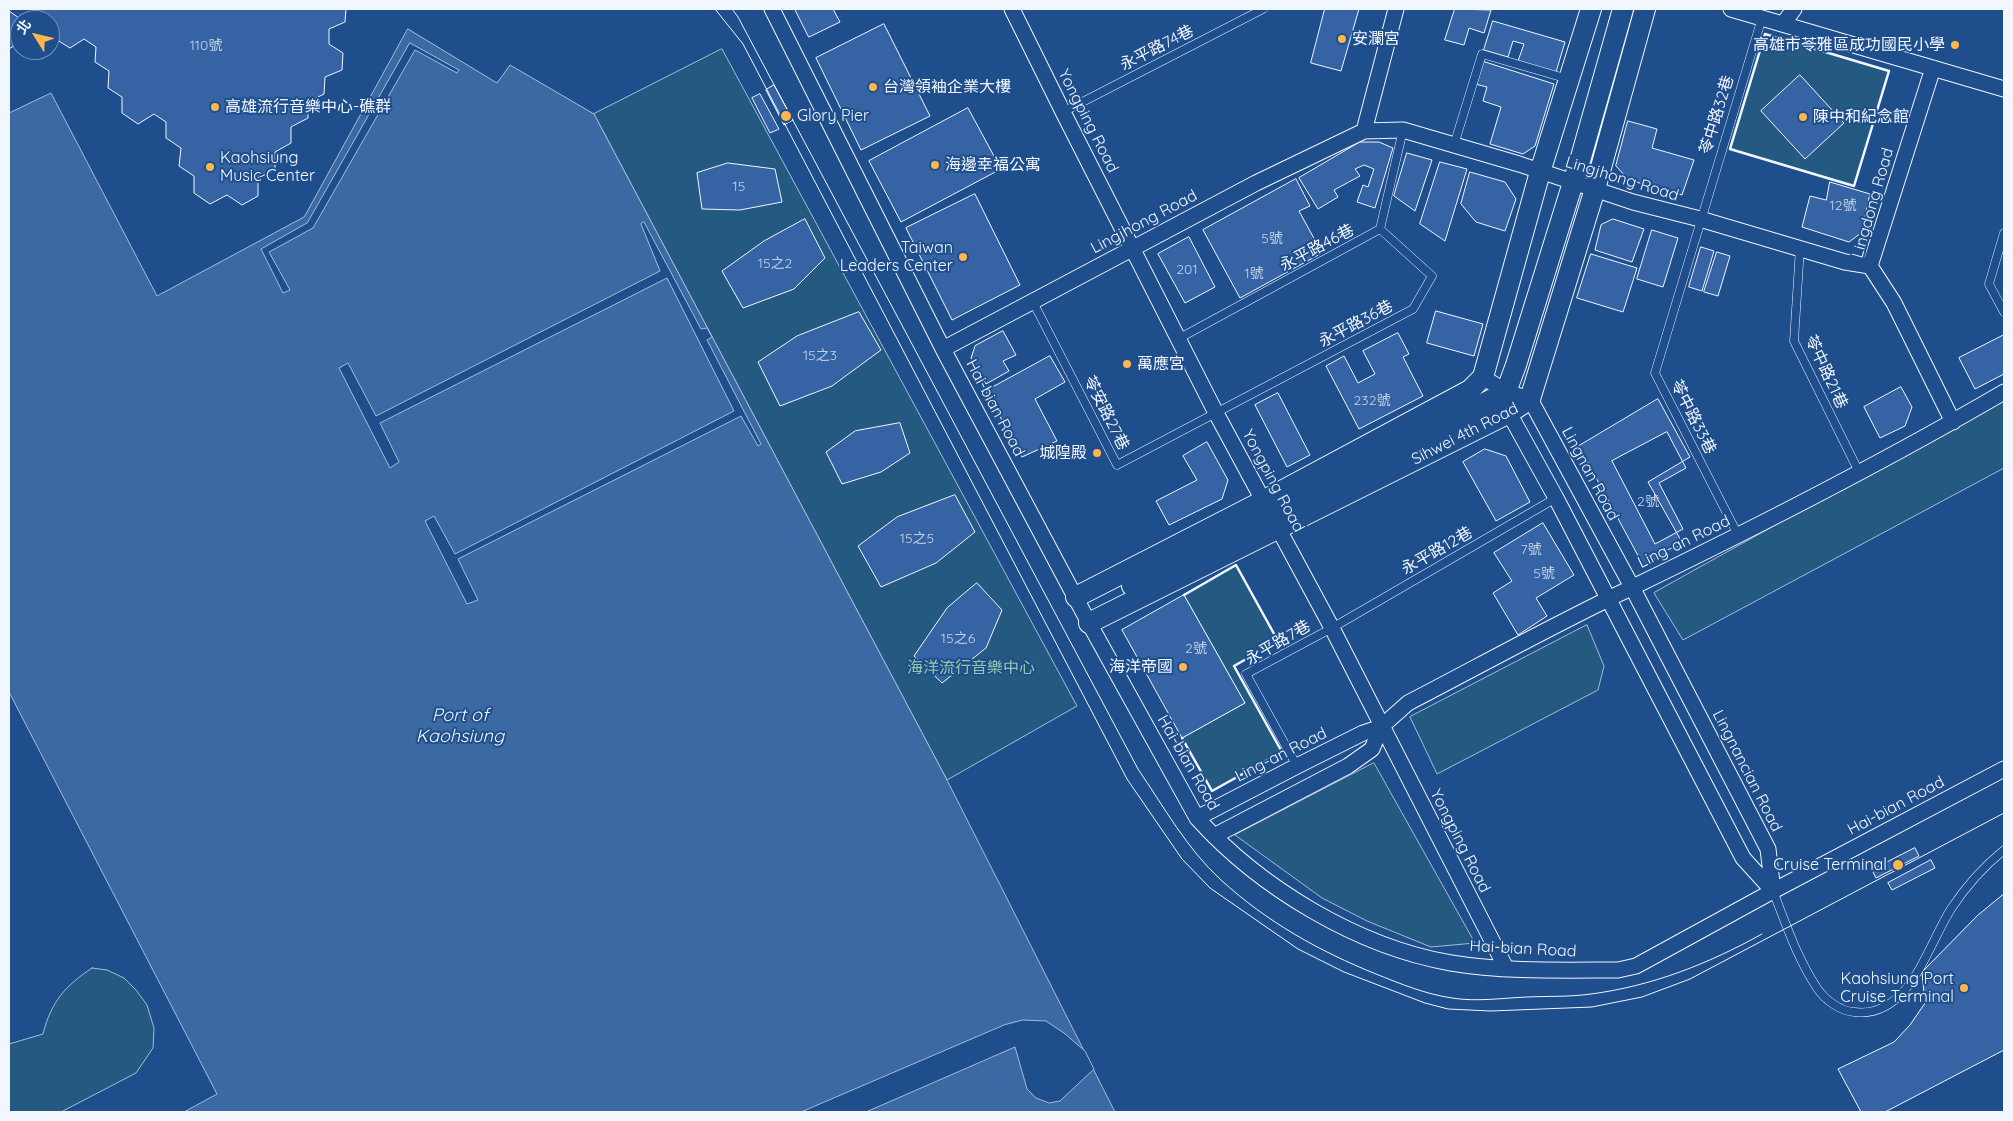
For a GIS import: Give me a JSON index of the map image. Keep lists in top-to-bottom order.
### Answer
{
  "streets": {
    "street": [
      "Yongping Road",
      "Lingjhong Road",
      "Lingdong Road",
      "Hai-bian Road",
      "Sihwei 4th Road",
      "Lingnan Road",
      "Ling-an Road",
      "Lingnancian Road"
    ],
    "lane": [
      "永平路74巷",
      "苓中路32巷",
      "永平路46巷",
      "永平路36巷",
      "苓中路21巷",
      "苓安路27巷",
      "苓中路33巷",
      "永平路12巷",
      "永平路7巷"
    ]
  },
  "crossings": [
    ["永平路74巷", "Yongping Road"],
    ["苓中路32巷", "Lingjhong Road"],
    ["苓中路32巷", "苓中路33巷"],
    ["Yongping Road", "Lingjhong Road"],
    ["Yongping Road", "永平路46巷"],
    ["Yongping Road", "永平路36巷"],
    ["Yongping Road", "Hai-bian Road"],
    ["Yongping Road", "苓安路27巷"],
    ["Yongping Road", "Sihwei 4th Road"],
    ["Yongping Road", "Ling-an Road"],
    ["Yongping Road", "永平路12巷"],
    ["Yongping Road", "永平路7巷"],
    ["Lingjhong Road", "Lingdong Road"],
    ["Lingjhong Road", "永平路46巷"],
    ["Lingjhong Road", "苓中路21巷"],
    ["Lingjhong Road", "Hai-bian Road"],
    ["Lingjhong Road", "苓安路27巷"],
    ["Lingjhong Road", "苓中路33巷"],
    ["Lingjhong Road", "Sihwei 4th Road"],
    ["Lingdong Road", "Ling-an Road"],
    ["永平路46巷", "永平路36巷"],
    ["永平路36巷", "苓安路27巷"],
    ["苓中路21巷", "Ling-an Road"],
    ["Hai-bian Road", "Sihwei 4th Road"],
    ["Hai-bian Road", "Ling-an Road"],
    ["Hai-bian Road", "Lingnancian Road"],
    ["苓中路33巷", "Ling-an Road"],
    ["Sihwei 4th Road", "Lingnan Road"],
    ["Lingnan Road", "Ling-an Road"],
    ["Lingnan Road", "Lingnancian Road"],
    ["Ling-an Road", "永平路7巷"],
    ["Ling-an Road", "Lingnancian Road"],
    ["永平路12巷", "永平路7巷"]
  ],
  "water": ["Port of Kaohsiung"],
  "parks": ["海洋流行音樂中心"],
  "places": [
    "安瀾宮",
    "高雄市苓雅區成功國民小學",
    "台灣領袖企業大樓",
    "高雄流行音樂中心-礁群",
    "Glory Pier",
    "陳中和紀念館",
    "海邊幸福公寓",
    "Kaohsiung Music Center",
    "Taiwan Leaders Center",
    "萬應宮",
    "城隍殿",
    "海洋帝國",
    "Cruise Terminal",
    "Kaohsiung Port Cruise Terminal"
  ],
  "house_numbers": [
    "110號",
    "15",
    "12號",
    "5號",
    "15之2",
    "201",
    "1號",
    "15之3",
    "232號",
    "2號",
    "15之5",
    "7號",
    "5號",
    "15之6",
    "2號"
  ],
  "north": "top left"
}
